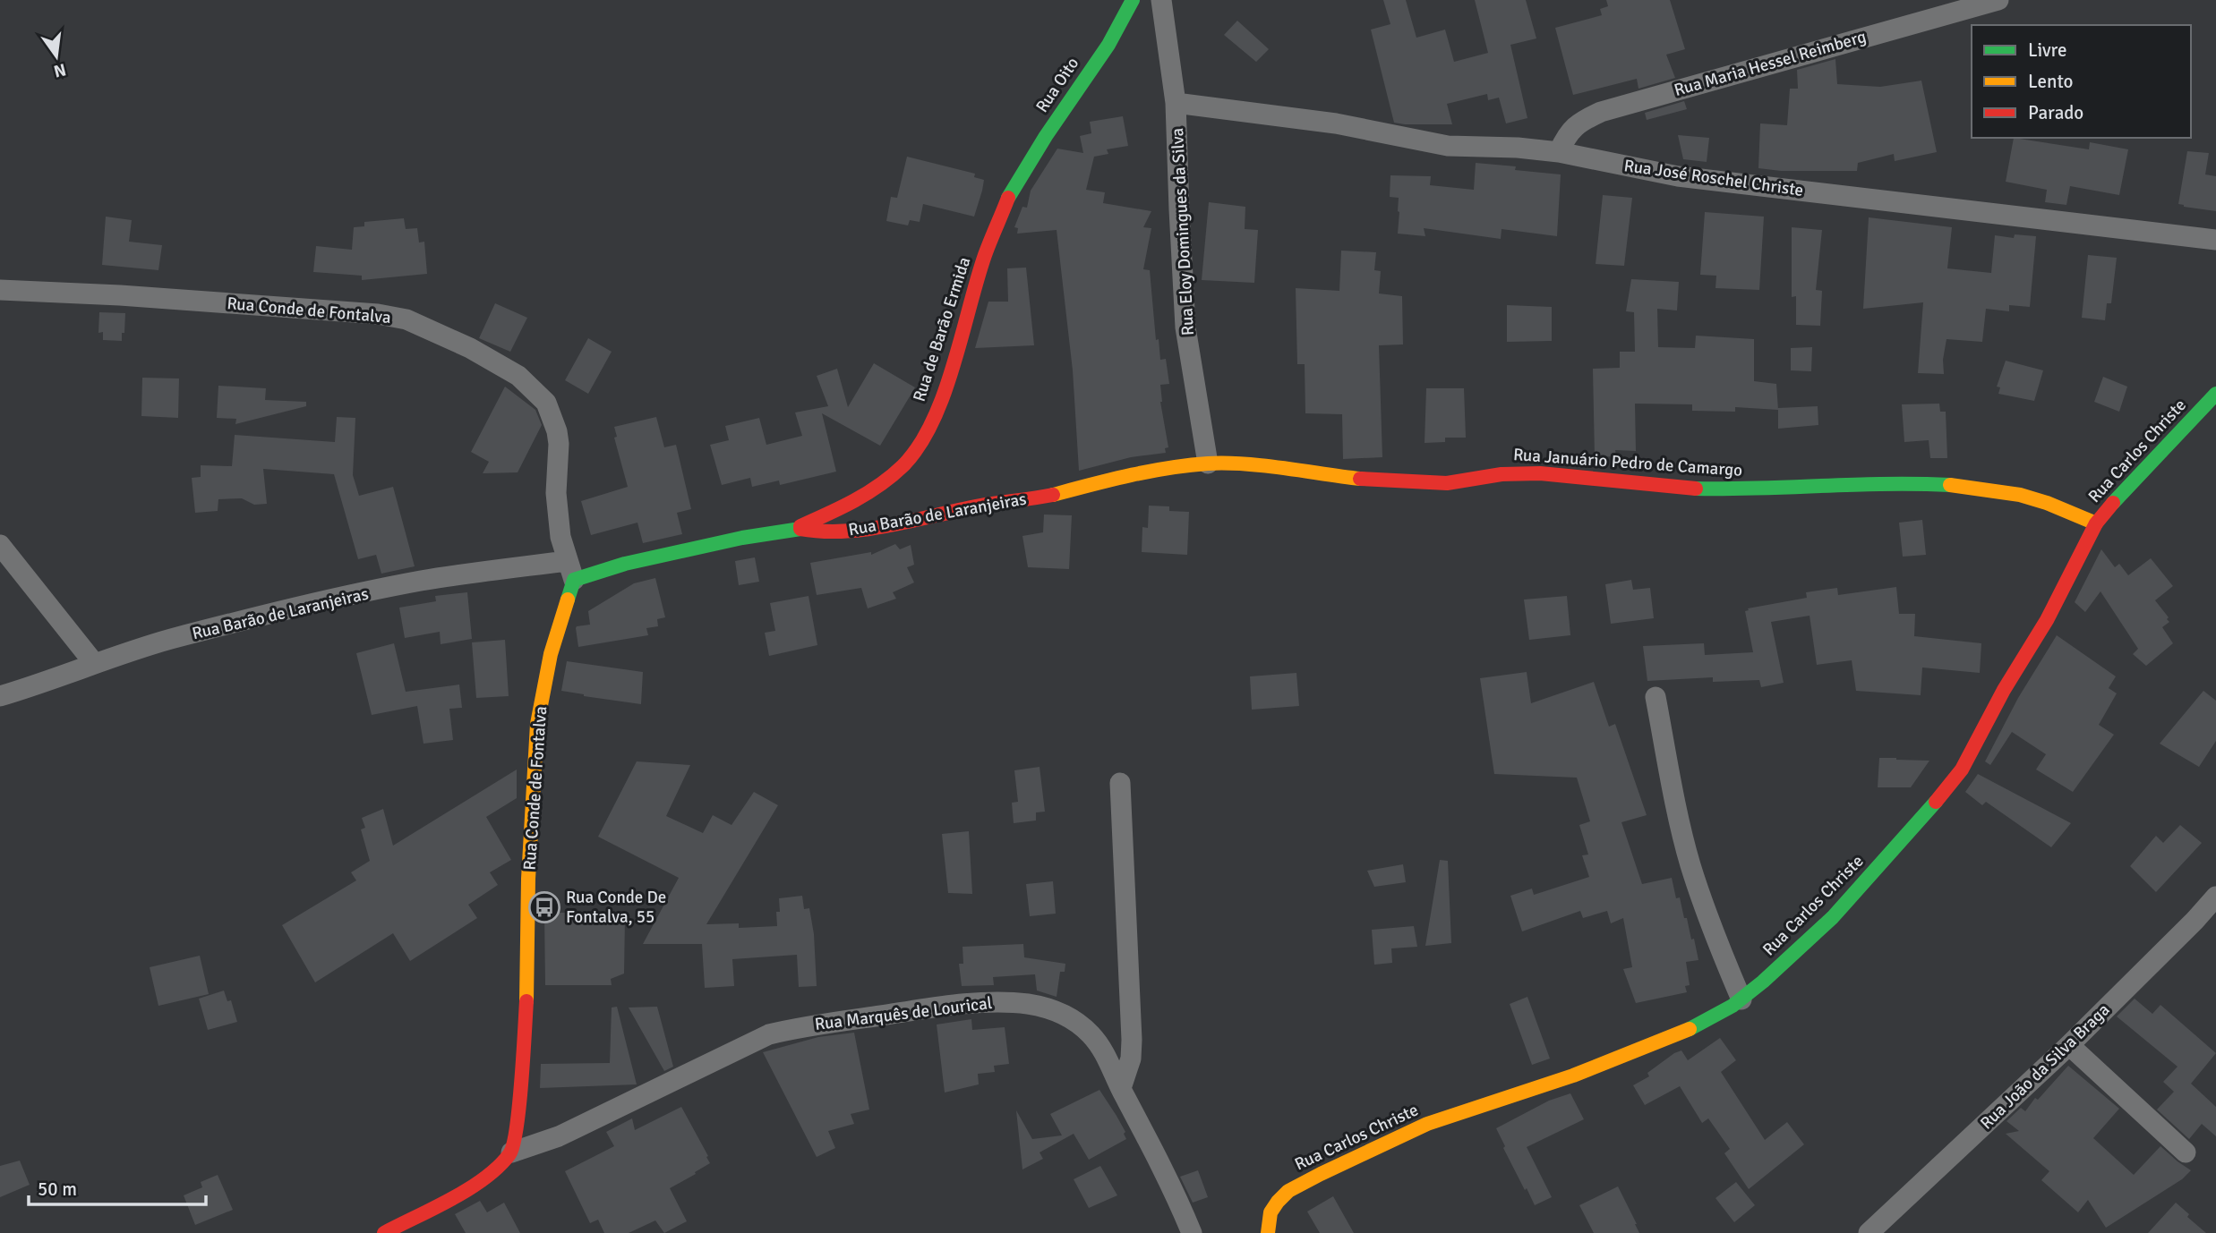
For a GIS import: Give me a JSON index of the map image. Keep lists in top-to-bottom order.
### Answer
{
  "streets": {
    "street": [
      "Rua Maria Hessel Reimberg",
      "Rua Oito",
      "Rua José Roschel Christe",
      "Rua Eloy Domingues da Silva",
      "Rua Conde de Fontalva",
      "Rua de Barão Ermida",
      "Rua Carlos Christe",
      "Rua Januário Pedro de Camargo",
      "Rua Barão de Laranjeiras",
      "Rua Marquês de Lourical",
      "Rua João da Silva Braga"
    ]
  },
  "crossings": [
    ["Rua Maria Hessel Reimberg", "Rua José Roschel Christe"],
    ["Rua Oito", "Rua de Barão Ermida"],
    ["Rua José Roschel Christe", "Rua Eloy Domingues da Silva"],
    ["Rua Eloy Domingues da Silva", "Rua Januário Pedro de Camargo"],
    ["Rua Conde de Fontalva", "Rua Barão de Laranjeiras"],
    ["Rua Conde de Fontalva", "Rua Marquês de Lourical"],
    ["Rua de Barão Ermida", "Rua Barão de Laranjeiras"],
    ["Rua Carlos Christe", "Rua Januário Pedro de Camargo"],
    ["Rua Januário Pedro de Camargo", "Rua Barão de Laranjeiras"]
  ],
  "places": {
    "bus stop": ["Rua Conde De Fontalva, 55"]
  },
  "legend": ["Livre", "Lento", "Parado"],
  "scale_bar": "50 m",
  "north": "bottom"
}
